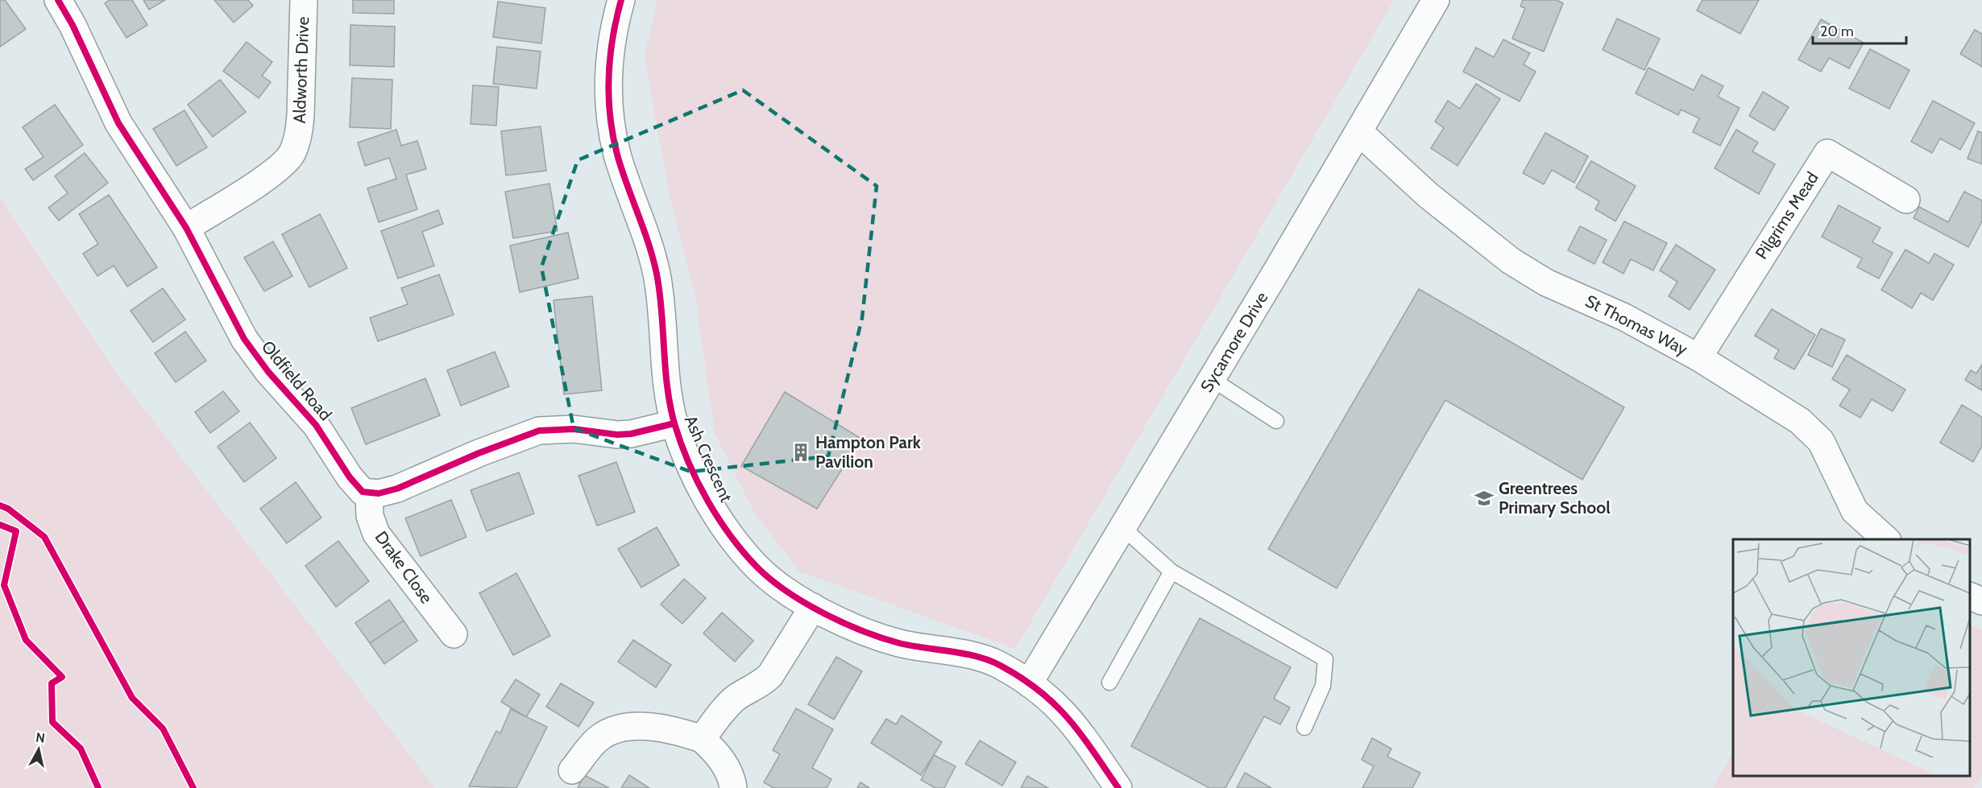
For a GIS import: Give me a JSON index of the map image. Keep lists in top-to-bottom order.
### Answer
{
  "streets": {
    "street": [
      "Aldworth Drive",
      "Pilgrims Mead",
      "St Thomas Way",
      "Sycamore Drive",
      "Oldfield Road",
      "Ash Crescent",
      "Drake Close"
    ]
  },
  "crossings": [
    ["Aldworth Drive", "Oldfield Road"],
    ["Pilgrims Mead", "St Thomas Way"],
    ["St Thomas Way", "Sycamore Drive"],
    ["Sycamore Drive", "Ash Crescent"],
    ["Oldfield Road", "Drake Close"]
  ],
  "places": {
    "building": ["Hampton Park Pavilion"],
    "school or university": ["Greentrees Primary School"]
  },
  "scale_bar": "20 m",
  "north": "top"
}
